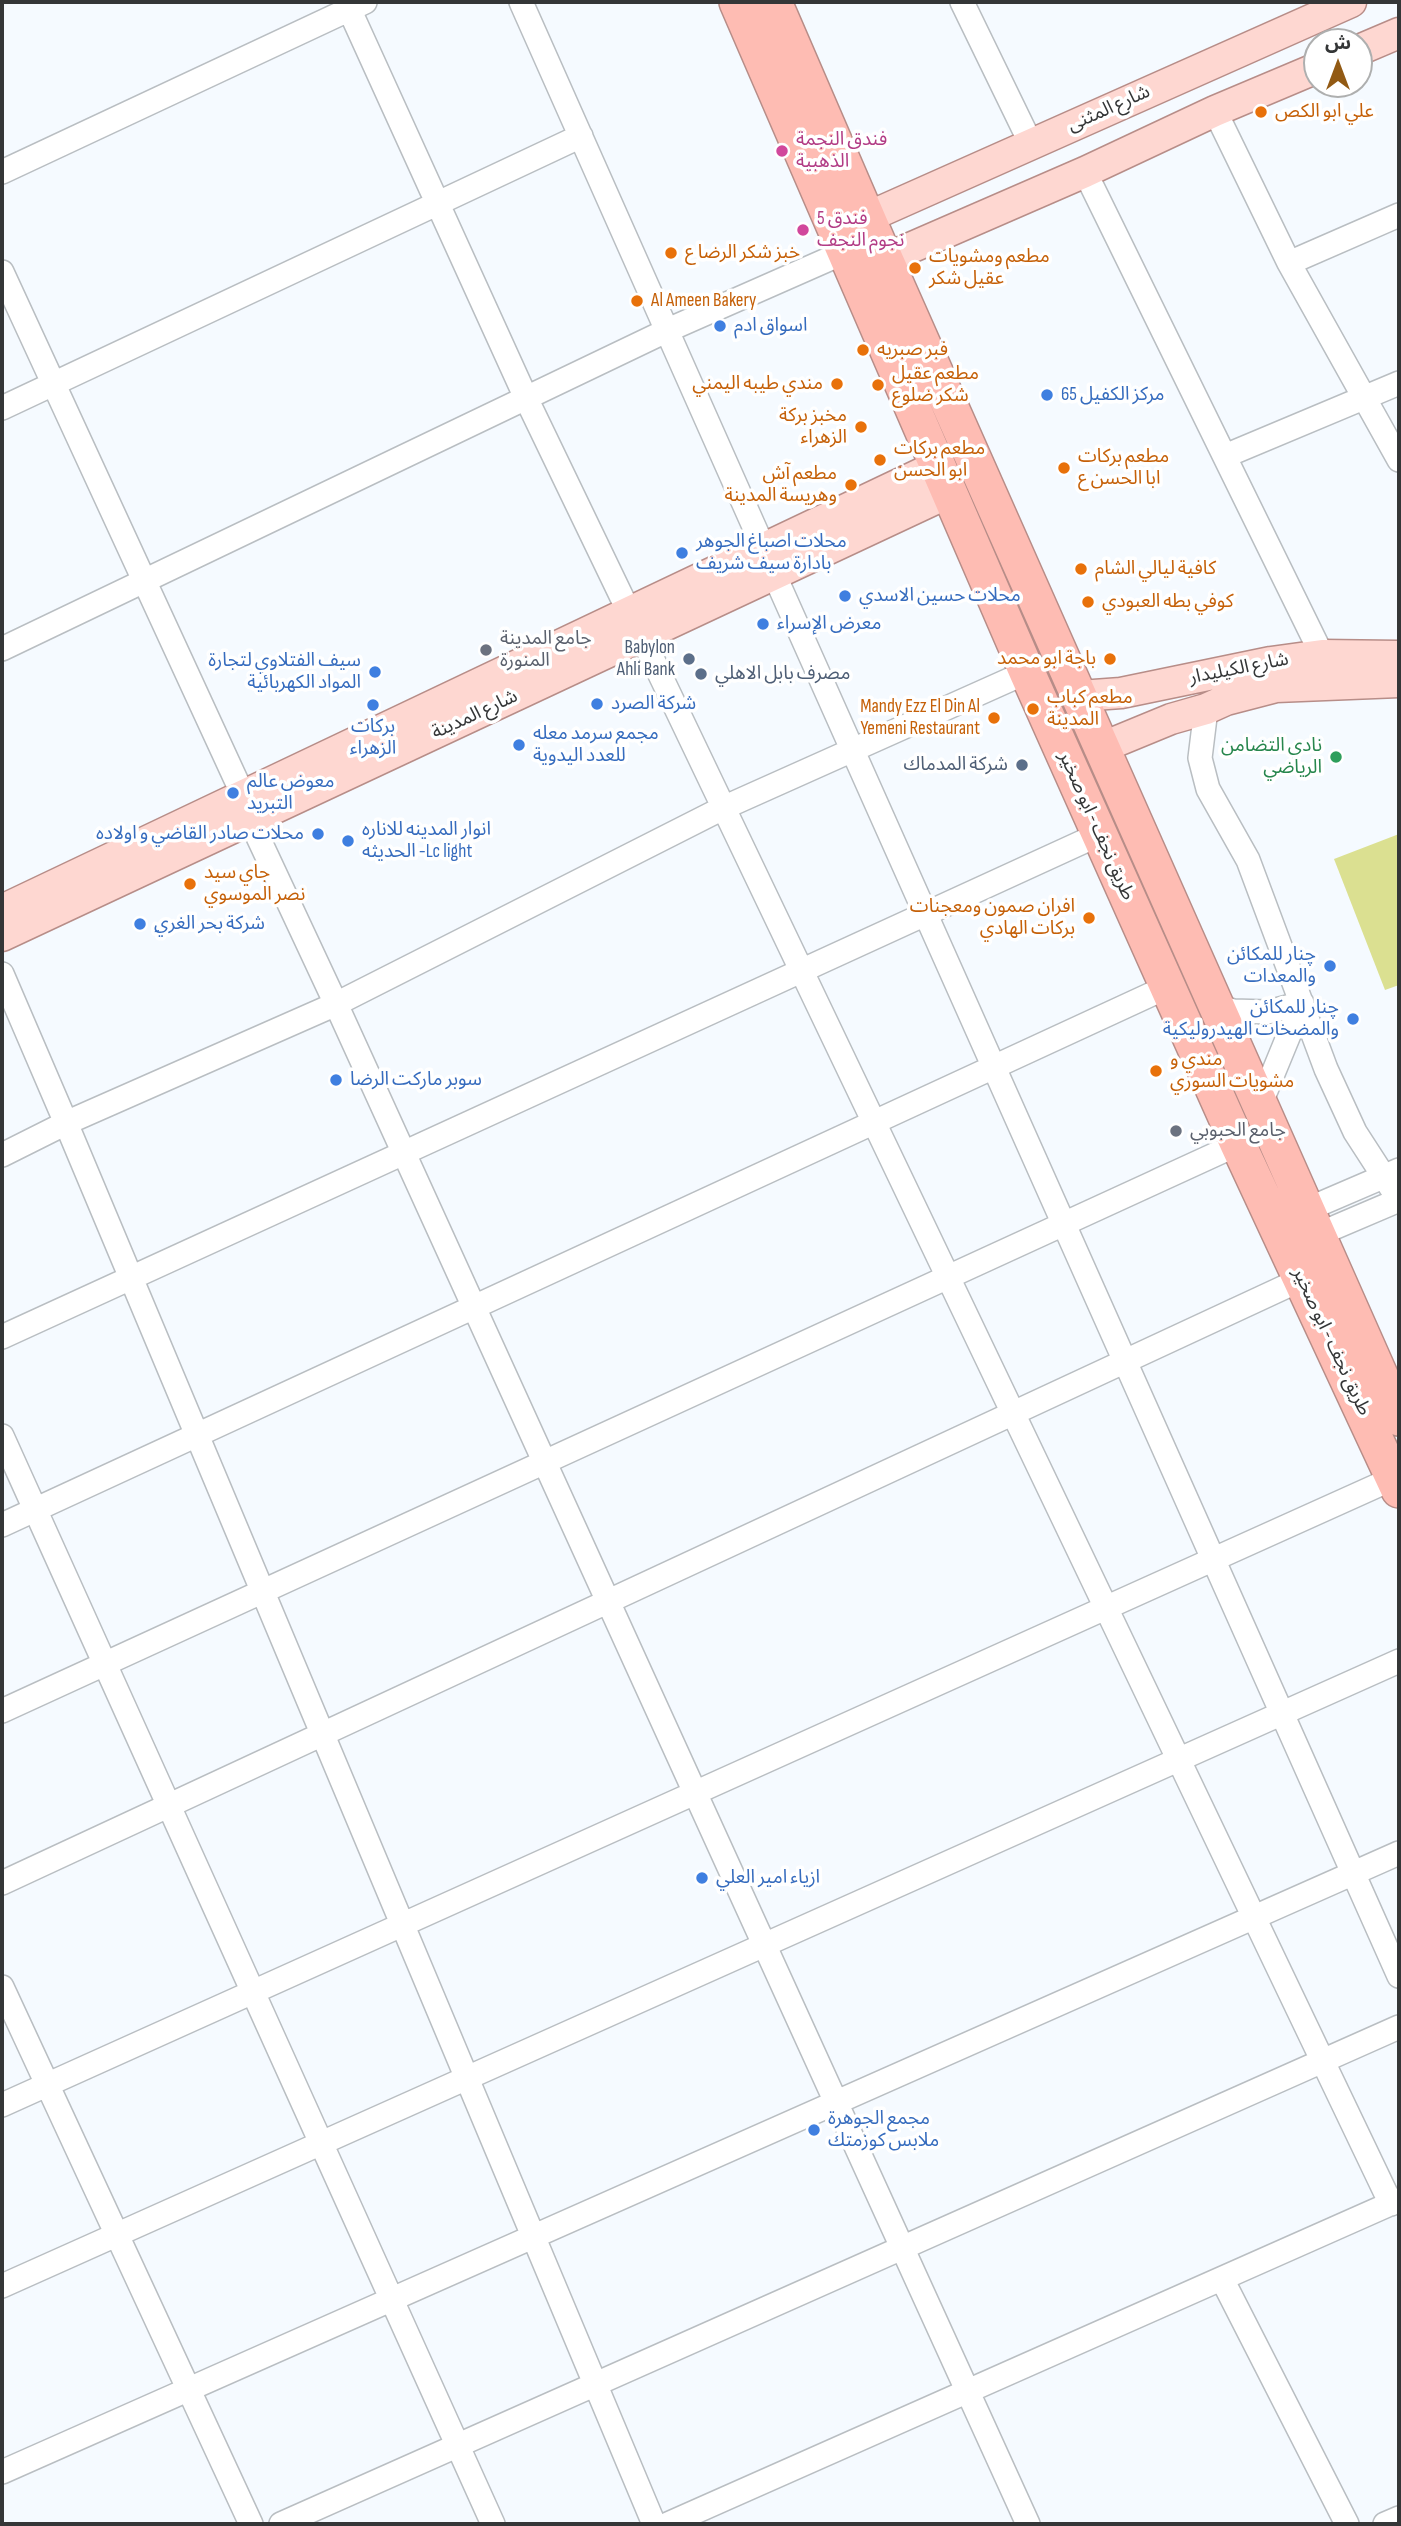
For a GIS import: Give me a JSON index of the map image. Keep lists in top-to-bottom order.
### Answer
{
  "streets": {
    "highway": ["طريق نجف - ابو صخير"],
    "main road": ["شارع المثنى", "شارع الكيليدار", "شارع المدينة"]
  },
  "crossings": [
    ["شارع المثنى", "طريق نجف - ابو صخير"],
    ["شارع الكيليدار", "طريق نجف - ابو صخير"],
    ["شارع المدينة", "طريق نجف - ابو صخير"]
  ],
  "places": [
    "علي ابو الكص",
    "فندق النجمة الذهبية",
    "فندق 5 نجوم النجف",
    "خبز شكر الرضا ع",
    "مطعم ومشويات عقيل شكر",
    "Al Ameen Bakery",
    "اسواق ادم",
    "فبر صبريه",
    "مندي طيبه اليمني",
    "مطعم عقيل شكر ضلوع",
    "مركز الكفيل 65",
    "مخبز بركة الزهراء",
    "مطعم بركات ابو الحسن",
    "مطعم بركات ابا الحسن ع",
    "مطعم آش وهريسة المدينة",
    "محلات اصباغ الجوهر بادارة سيف شريف",
    "كافية ليالي الشام",
    "محلات حسين الاسدي",
    "كوفي بطه العبودي",
    "معرض الإسراء",
    "جامع المدينة المنورة",
    "Babylon Ahli Bank",
    "باجة ابو محمد",
    "سيف الفتلاوي لتجارة المواد الكهربائية",
    "مصرف بابل الاهلي",
    "شركة الصرد",
    "بركات الزهراء",
    "مطعم كباب المدينة",
    "Mandy Ezz El Din Al Yemeni Restaurant",
    "مجمع سرمد معله للعدد اليدوية",
    "نادي التضامن الرياضي",
    "شركة المدماك",
    "معوض عالم التبريد",
    "محلات صادر القاضي و اولاده",
    "انوار المدينه للاناره الحديثه -Lc light",
    "جاي سيد نصر الموسوي",
    "افران صمون ومعجنات بركات الهادي",
    "ِشركة بحر الغري",
    "چنار للمكائن والمعدات",
    "چنار للمكائن والمضخات الهيدروليكية",
    "مندي و مشويات السوري",
    "سوبر ماركت الرضا",
    "جامع الحبوبي",
    "ازياء امير العلي",
    "مجمع الجوهرة ملابس كوزمتك"
  ],
  "north": "top"
}
